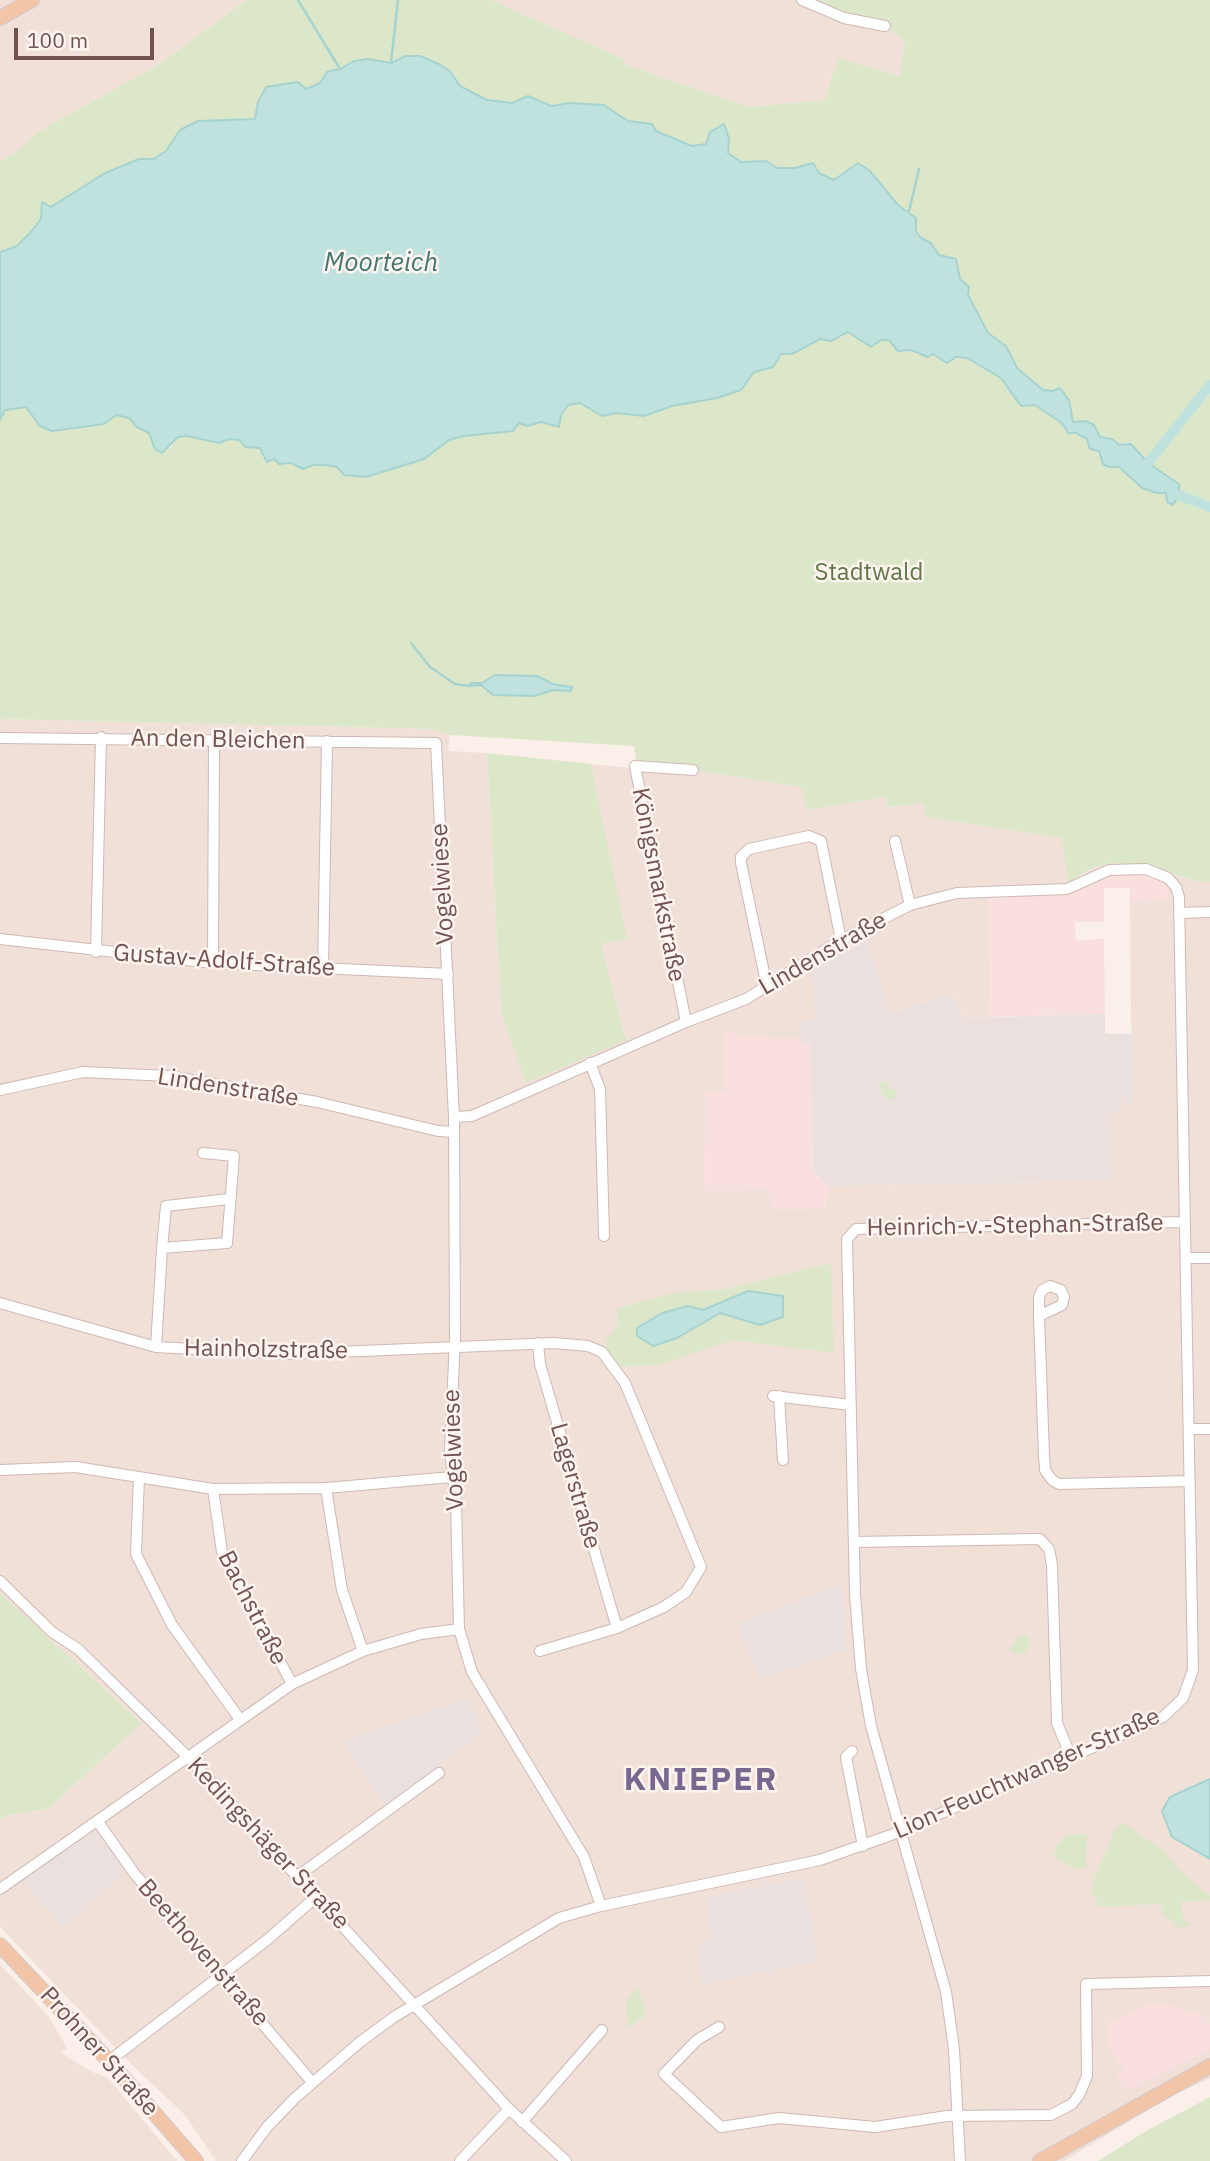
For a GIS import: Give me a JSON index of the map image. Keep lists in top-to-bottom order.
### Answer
{
  "streets": {
    "main road": ["Prohner Straße"],
    "street": [
      "An den Bleichen",
      "Vogelwiese",
      "Königsmarkstraße",
      "Lindenstraße",
      "Gustav-Adolf-Straße",
      "Heinrich-v.-Stephan-Straße",
      "Hainholzstraße",
      "Lagerstraße",
      "Bachstraße",
      "Lion-Feuchtwanger-Straße",
      "Kedingshäger Straße",
      "Beethovenstraße"
    ]
  },
  "crossings": [
    ["An den Bleichen", "Vogelwiese"],
    ["Vogelwiese", "Lindenstraße"],
    ["Vogelwiese", "Gustav-Adolf-Straße"],
    ["Vogelwiese", "Hainholzstraße"],
    ["Vogelwiese", "Lion-Feuchtwanger-Straße"],
    ["Königsmarkstraße", "Lindenstraße"],
    ["Lindenstraße", "Lion-Feuchtwanger-Straße"],
    ["Heinrich-v.-Stephan-Straße", "Lion-Feuchtwanger-Straße"],
    ["Hainholzstraße", "Lagerstraße"]
  ],
  "districts": ["KNIEPER"],
  "water": ["Moorteich"],
  "parks": ["Stadtwald"],
  "scale_bar": "100 m"
}
